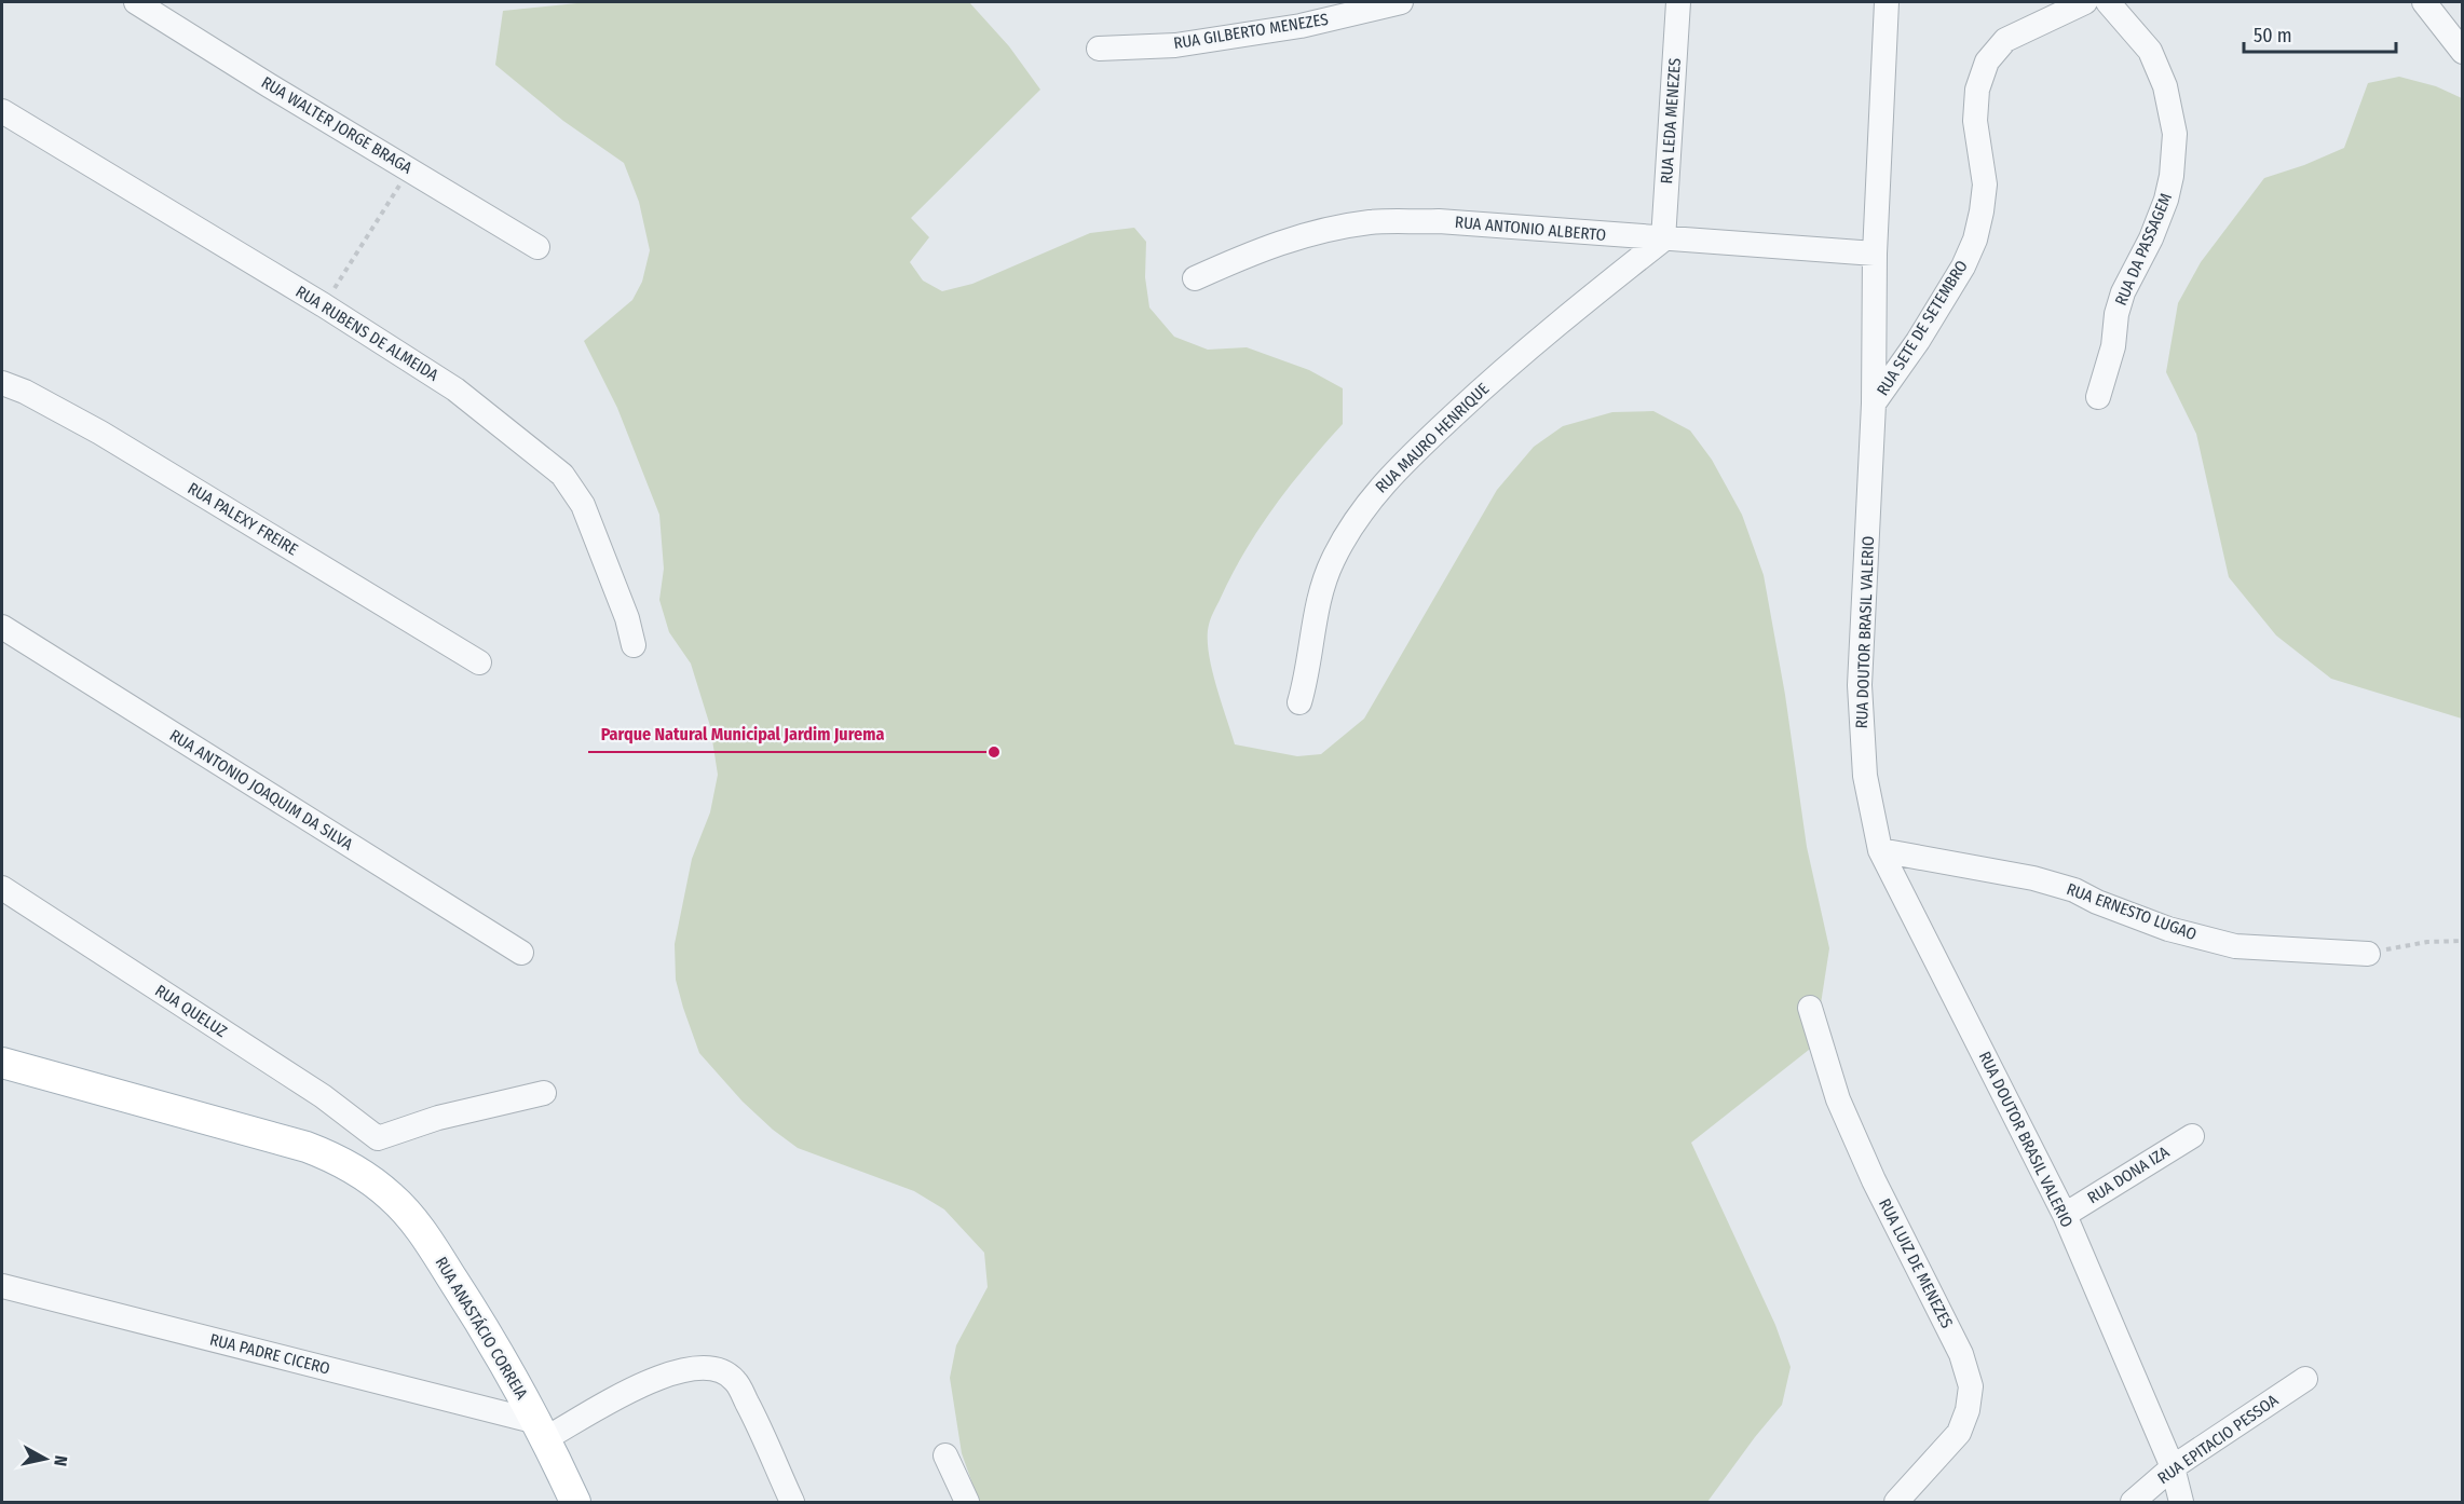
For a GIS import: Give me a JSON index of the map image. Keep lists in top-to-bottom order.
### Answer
{
  "streets": {
    "main road": ["RUA ANASTÁCIO CORREIA"],
    "street": [
      "RUA GILBERTO MENEZES",
      "RUA LEDA MENEZES",
      "RUA WALTER JORGE BRAGA",
      "RUA ANTONIO ALBERTO",
      "RUA DA PASSAGEM",
      "RUA SETE DE SETEMBRO",
      "RUA RUBENS DE ALMEIDA",
      "RUA MAURO HENRIQUE",
      "RUA PALEXY FREIRE",
      "RUA DOUTOR BRASIL VALERIO",
      "RUA ANTONIO JOAQUIM DA SILVA",
      "RUA ERNESTO LUGAO",
      "RUA QUELUZ",
      "RUA DONA IZA",
      "RUA LUIZ DE MENEZES",
      "RUA PADRE CICERO",
      "RUA EPITACIO PESSOA"
    ]
  },
  "crossings": [
    ["RUA LEDA MENEZES", "RUA ANTONIO ALBERTO"],
    ["RUA LEDA MENEZES", "RUA MAURO HENRIQUE"],
    ["RUA ANTONIO ALBERTO", "RUA MAURO HENRIQUE"],
    ["RUA ANTONIO ALBERTO", "RUA DOUTOR BRASIL VALERIO"],
    ["RUA SETE DE SETEMBRO", "RUA DOUTOR BRASIL VALERIO"],
    ["RUA DOUTOR BRASIL VALERIO", "RUA ERNESTO LUGAO"],
    ["RUA DOUTOR BRASIL VALERIO", "RUA DONA IZA"],
    ["RUA DOUTOR BRASIL VALERIO", "RUA EPITACIO PESSOA"],
    ["RUA ANASTÁCIO CORREIA", "RUA PADRE CICERO"]
  ],
  "places": ["Parque Natural Municipal Jardim Jurema"],
  "scale_bar": "50 m",
  "north": "right"
}
